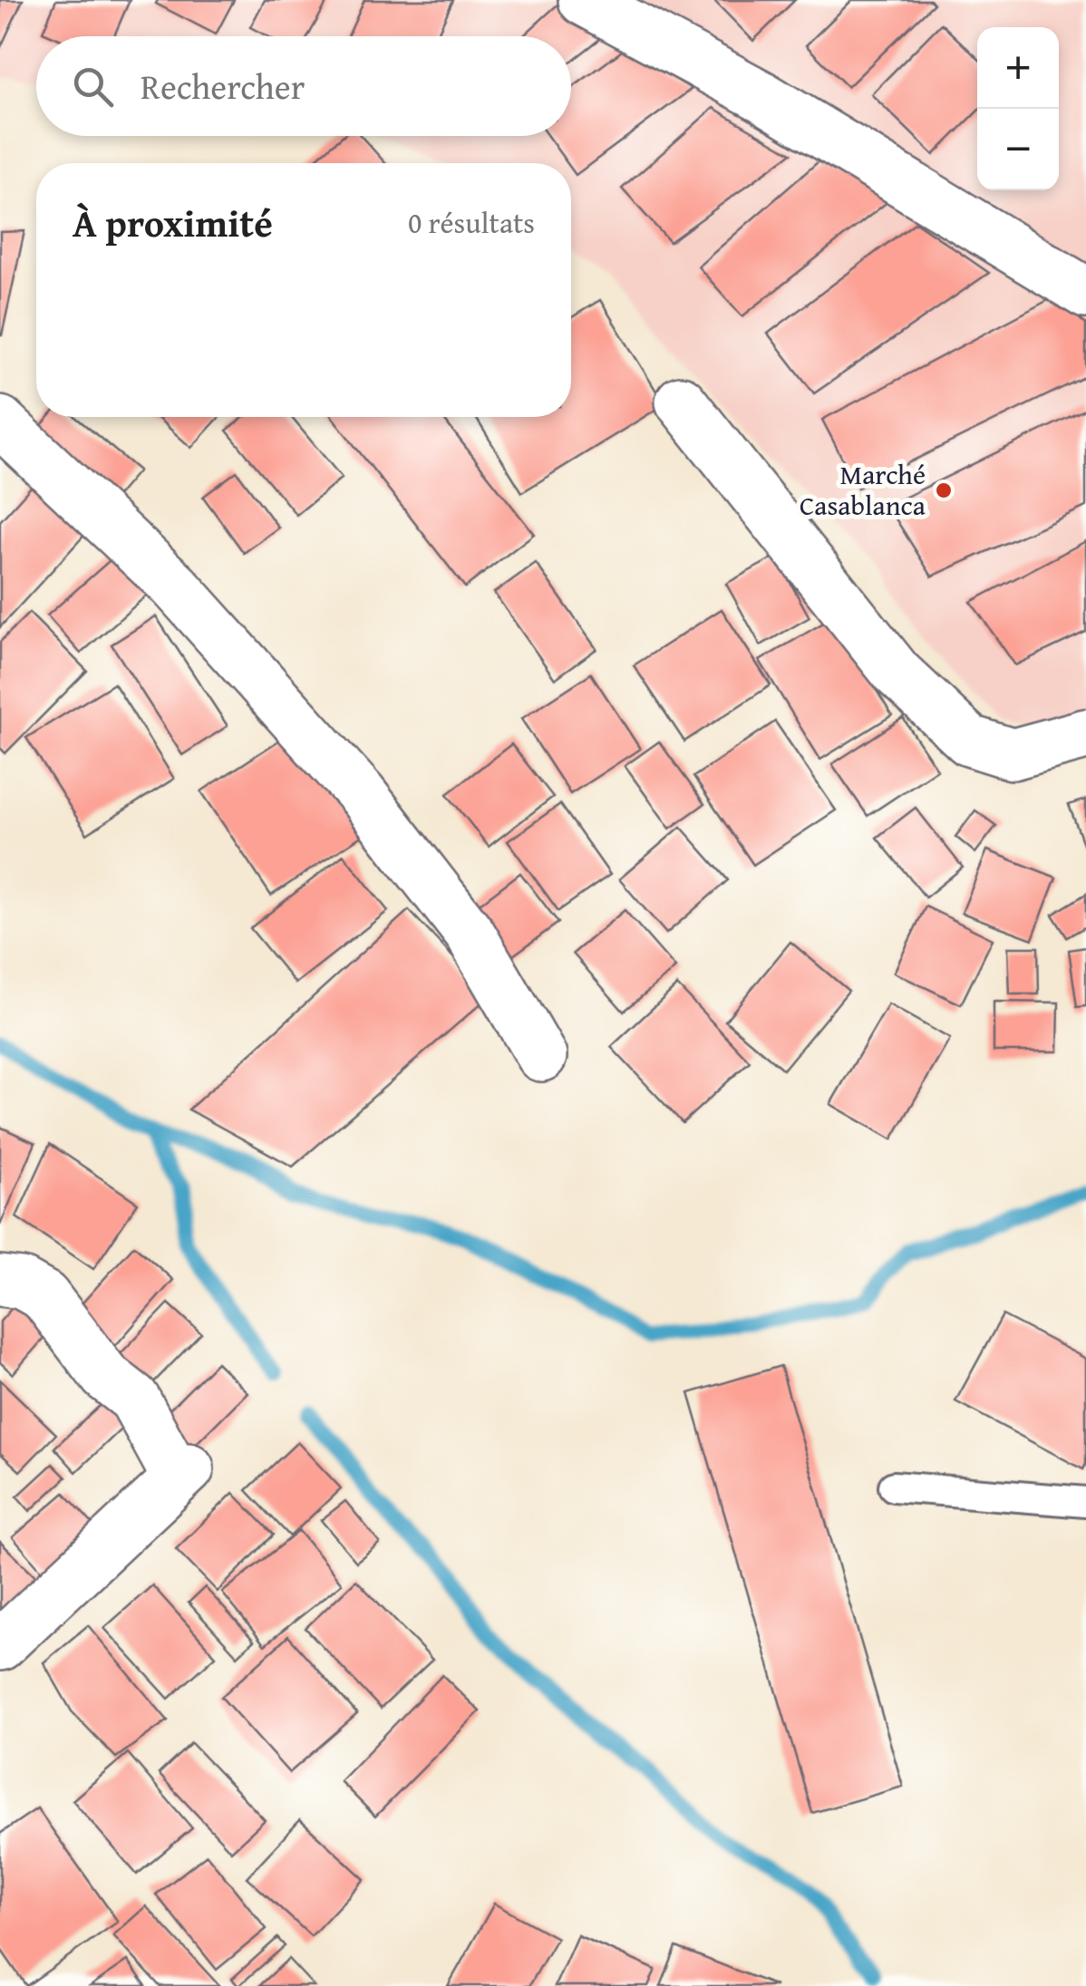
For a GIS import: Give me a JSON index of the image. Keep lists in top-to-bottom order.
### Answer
{
  "places": ["Marché Casablanca"],
  "page": {
    "map_buttons": ["+", "−"],
    "search": "Rechercher",
    "heading": ["À proximité", "0 résultats"]
  }
}
